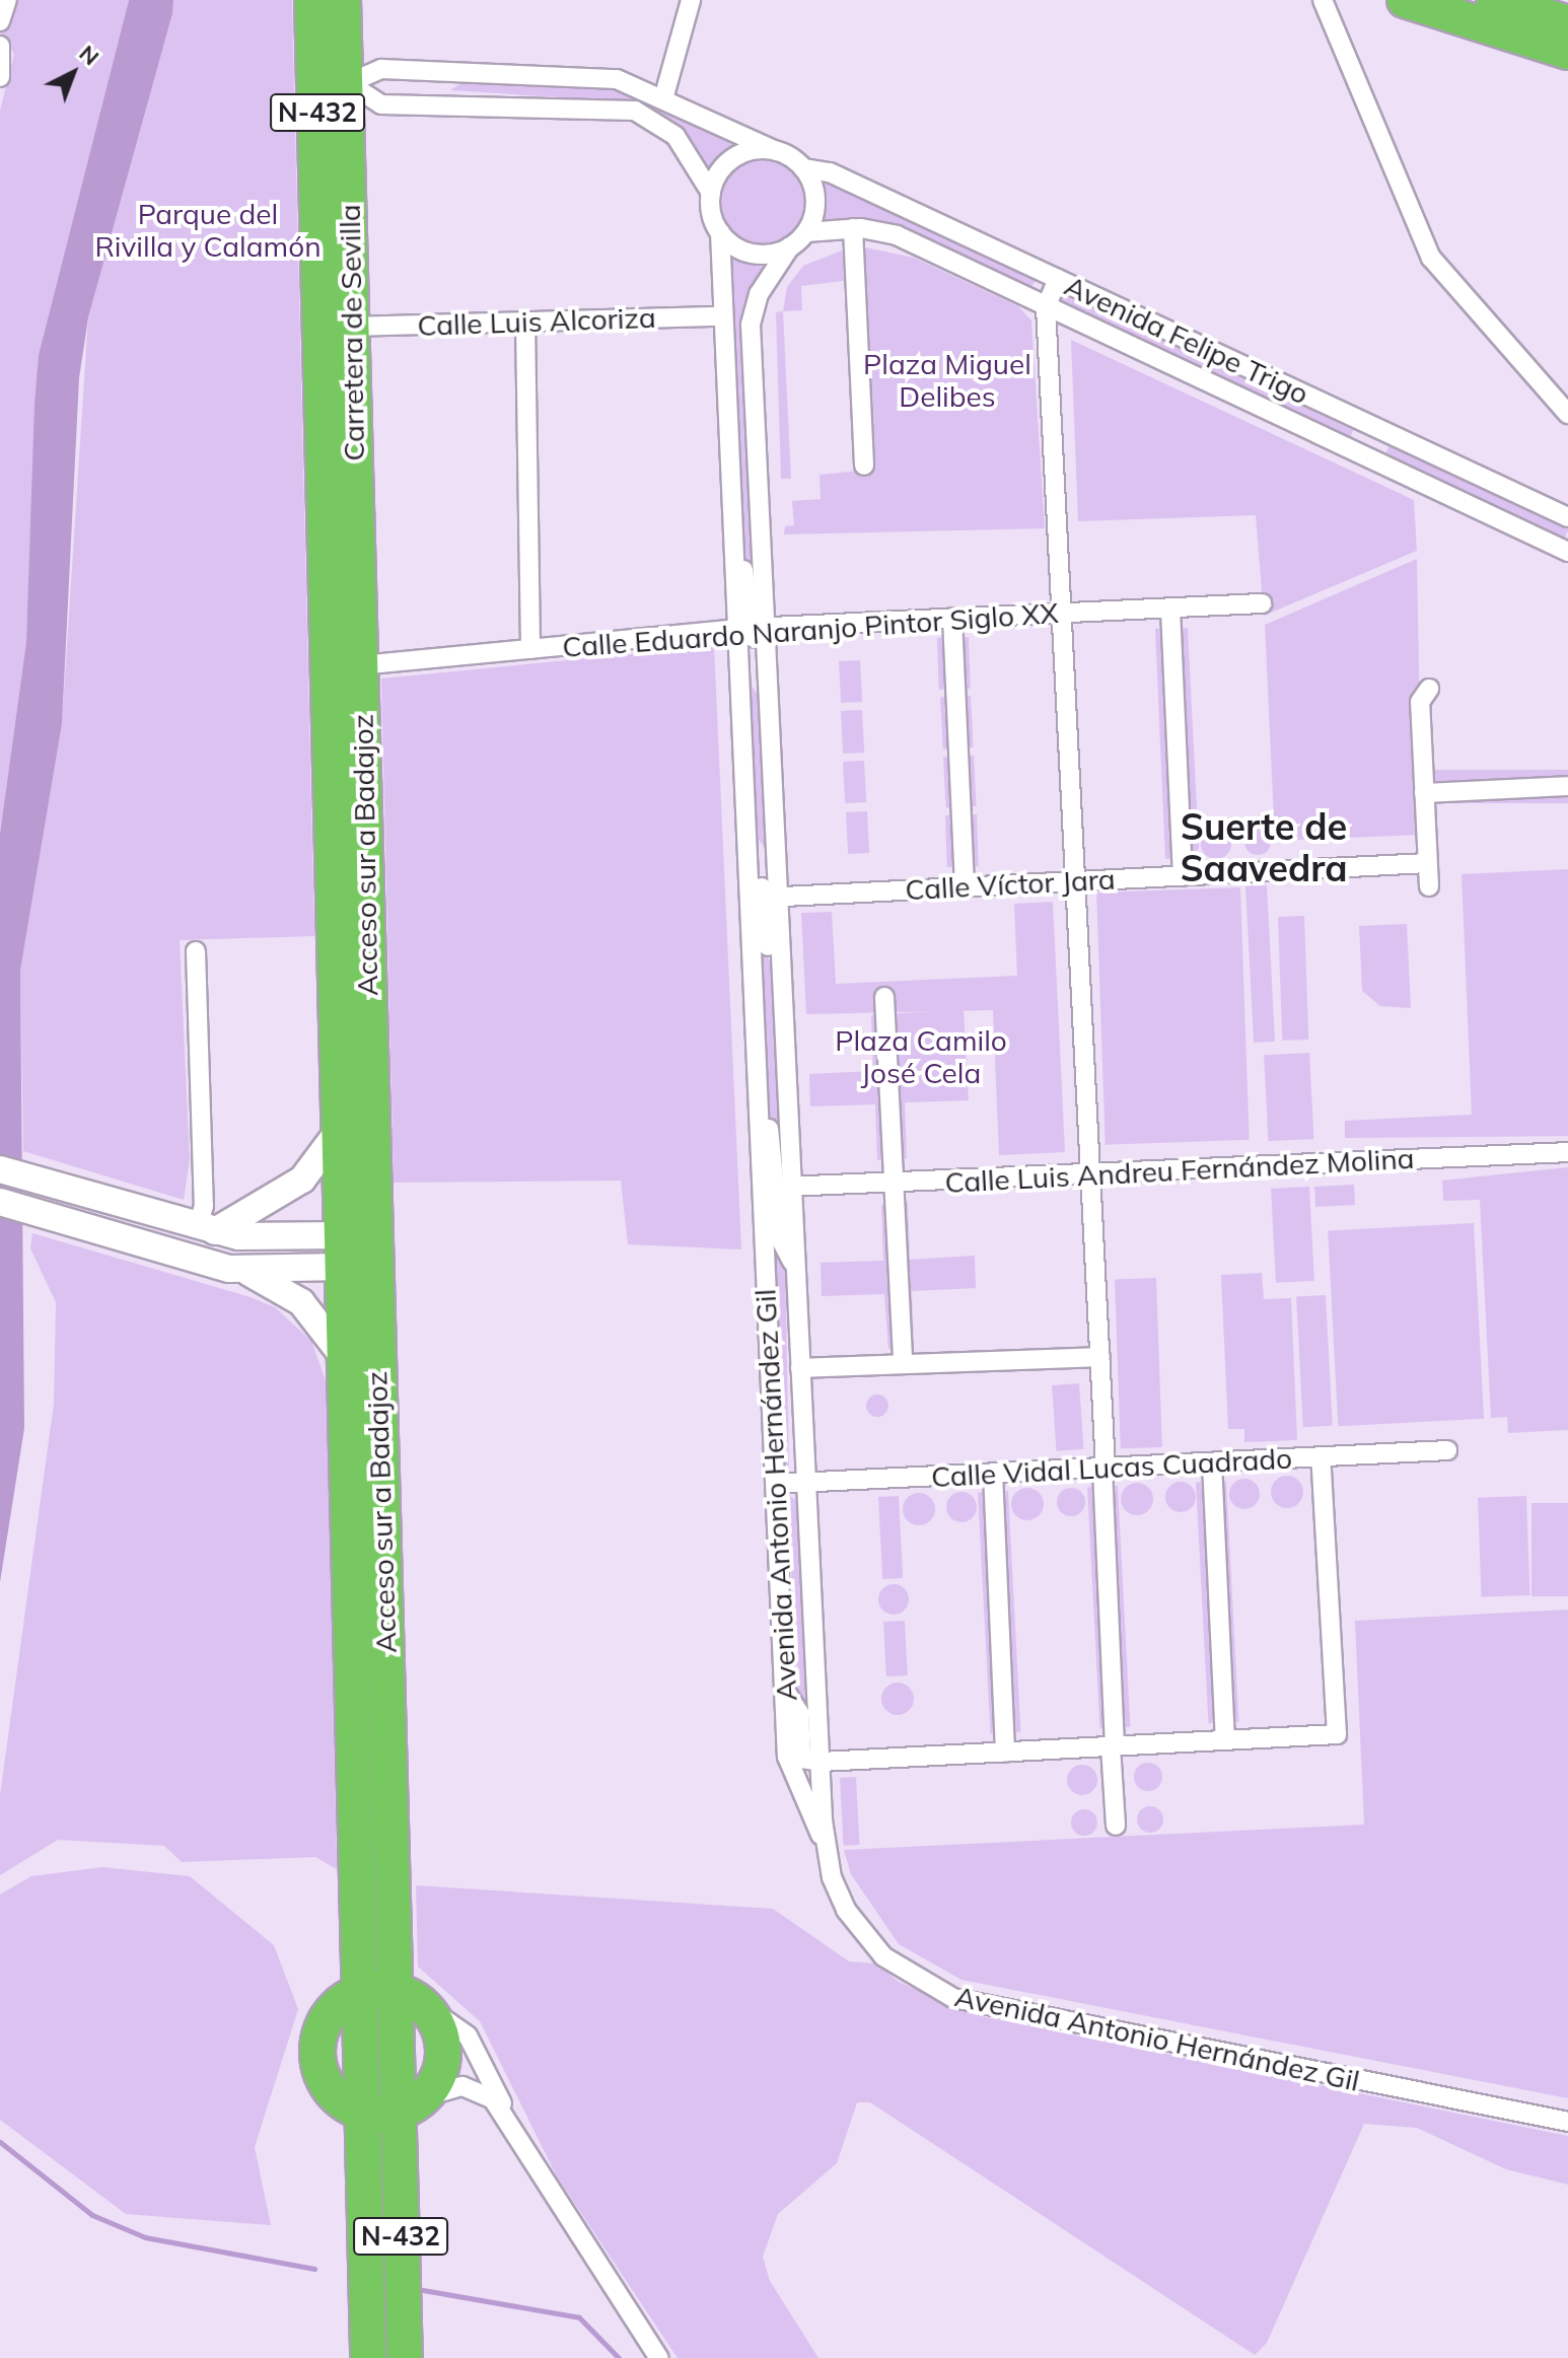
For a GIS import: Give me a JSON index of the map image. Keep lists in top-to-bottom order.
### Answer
{
  "streets": {
    "highway": ["N-432", "Carretera de Sevilla", "Acceso sur a Badajoz"],
    "street": [
      "Calle Luis Alcoriza",
      "Avenida Felipe Trigo",
      "Calle Eduardo Naranjo Pintor Siglo XX",
      "Calle Víctor Jara",
      "Calle Luis Andreu Fernández Molina",
      "Calle Vidal Lucas Cuadrado",
      "Avenida Antonio Hernández Gil"
    ]
  },
  "crossings": [
    ["Calle Luis Alcoriza", "Carretera de Sevilla"],
    ["Calle Luis Alcoriza", "Avenida Antonio Hernández Gil"],
    ["Carretera de Sevilla", "Calle Eduardo Naranjo Pintor Siglo XX"],
    ["Carretera de Sevilla", "Acceso sur a Badajoz"],
    ["Avenida Felipe Trigo", "Avenida Antonio Hernández Gil"],
    ["Calle Eduardo Naranjo Pintor Siglo XX", "Acceso sur a Badajoz"],
    ["Calle Eduardo Naranjo Pintor Siglo XX", "Avenida Antonio Hernández Gil"],
    ["Calle Víctor Jara", "Avenida Antonio Hernández Gil"],
    ["Calle Luis Andreu Fernández Molina", "Avenida Antonio Hernández Gil"],
    ["Calle Vidal Lucas Cuadrado", "Avenida Antonio Hernández Gil"]
  ],
  "districts": ["Suerte de Saavedra"],
  "parks": ["Parque del Rivilla y Calamón", "Plaza Miguel Delibes", "Plaza Camilo José Cela"],
  "north": "top right"
}
